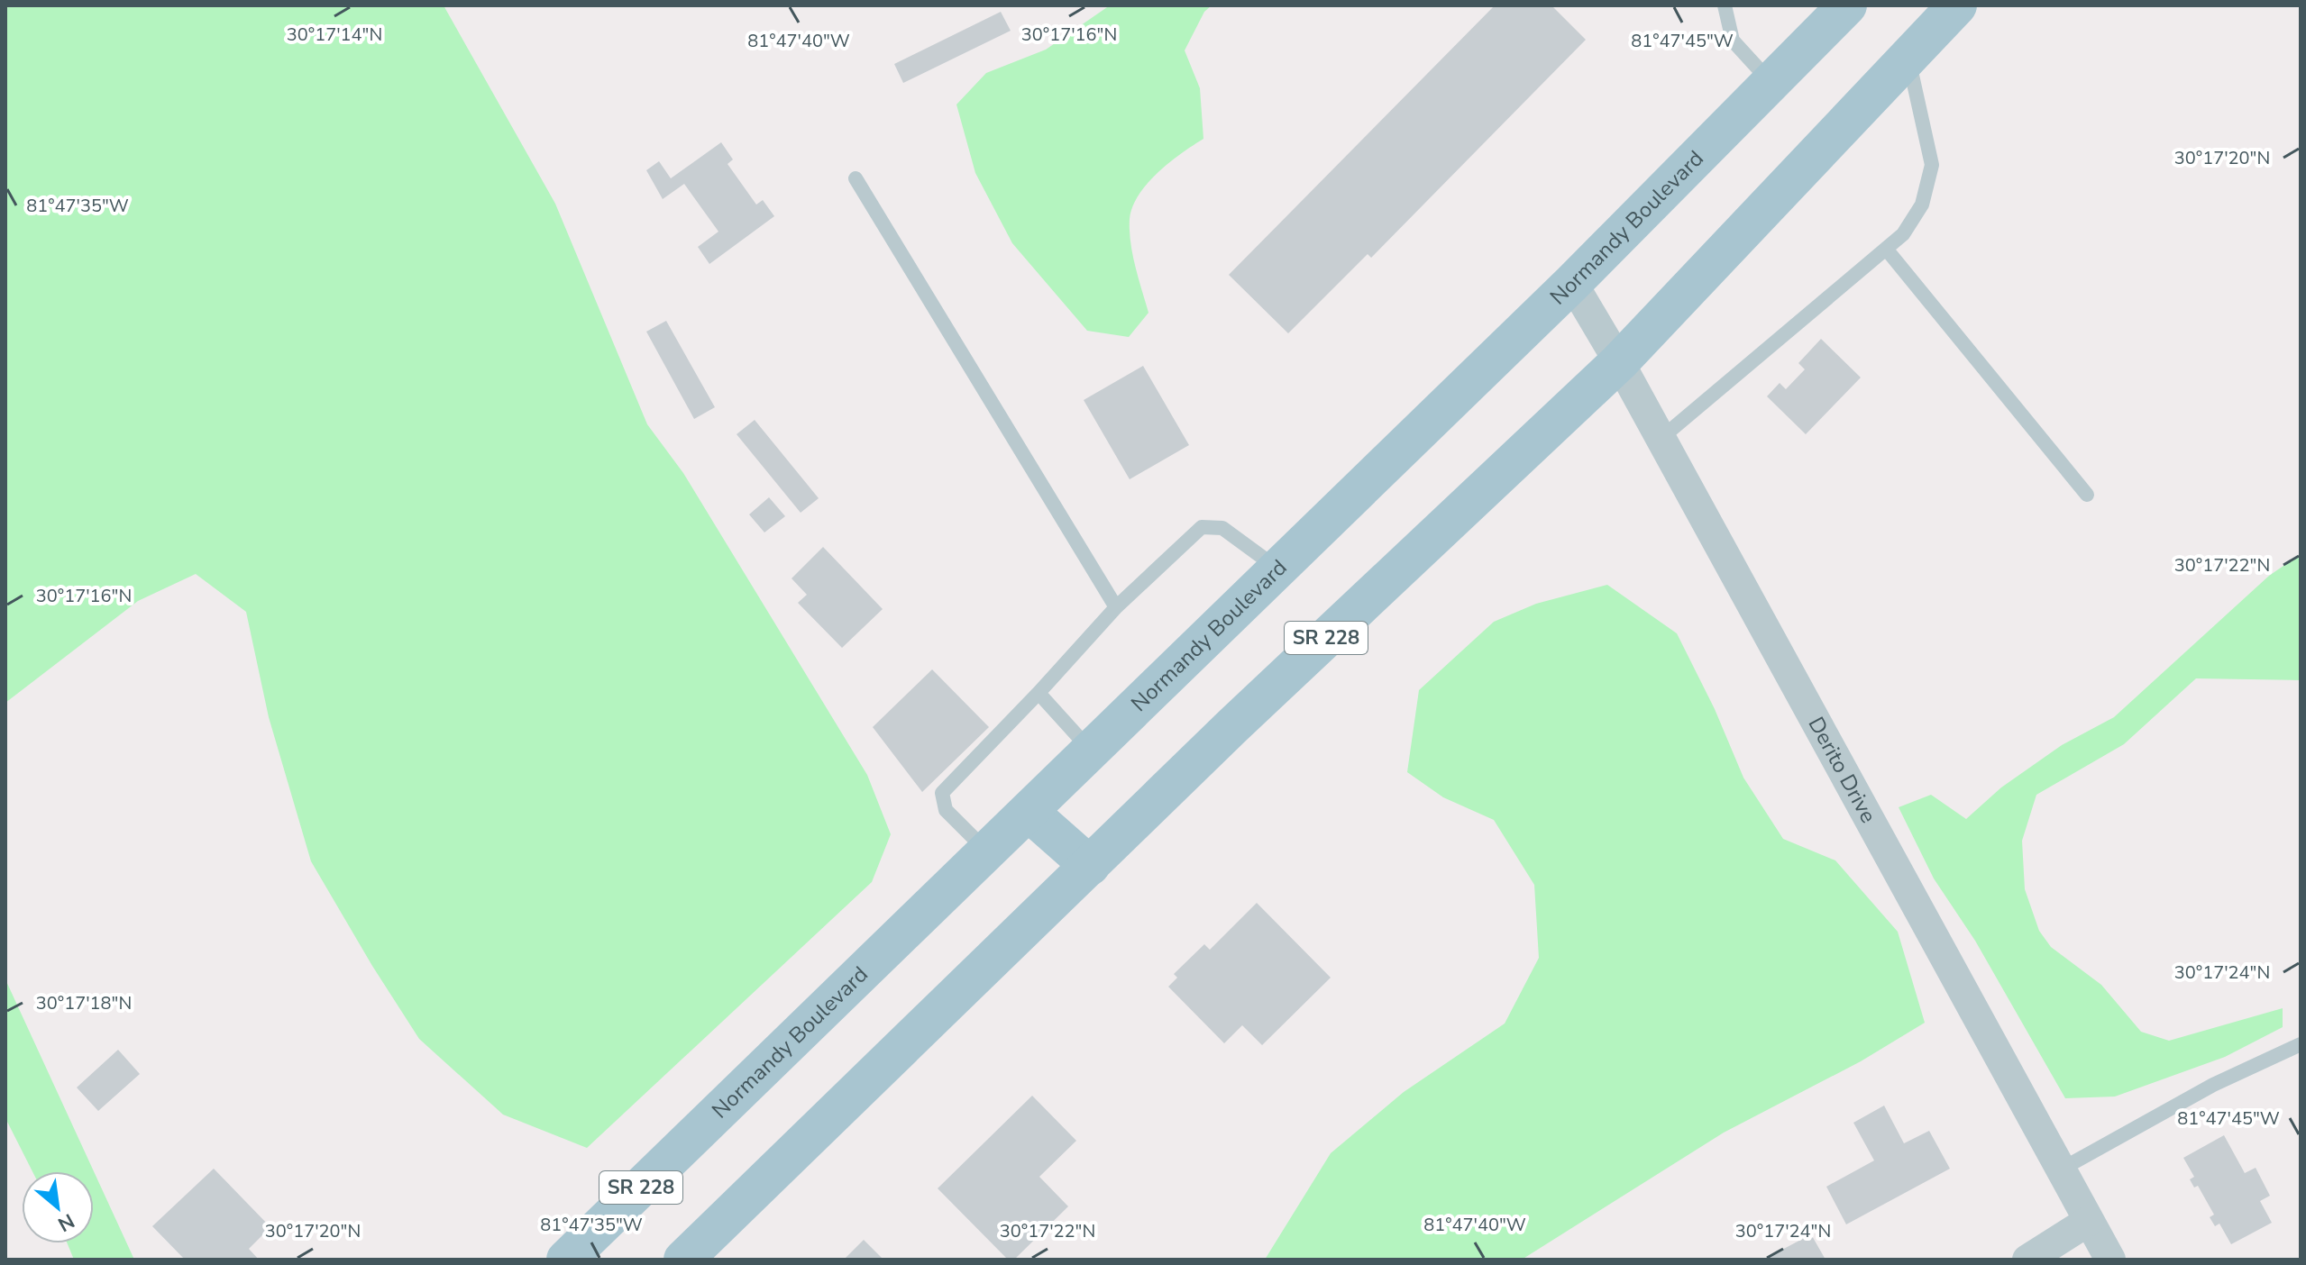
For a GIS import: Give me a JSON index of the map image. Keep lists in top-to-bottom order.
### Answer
{
  "streets": {
    "main road": ["Normandy Boulevard", "SR 228"],
    "street": ["Derito Drive"]
  },
  "crossings": [
    ["Normandy Boulevard", "Derito Drive"],
    ["SR 228", "Derito Drive"]
  ],
  "north": "bottom right",
  "coordinates": [
    "30°17'14\"N",
    "30°17'16\"N",
    "81°47'40\"W",
    "81°47'45\"W",
    "30°17'20\"N",
    "81°47'35\"W",
    "30°17'22\"N",
    "30°17'24\"N",
    "30°17'18\"N"
  ]
}
